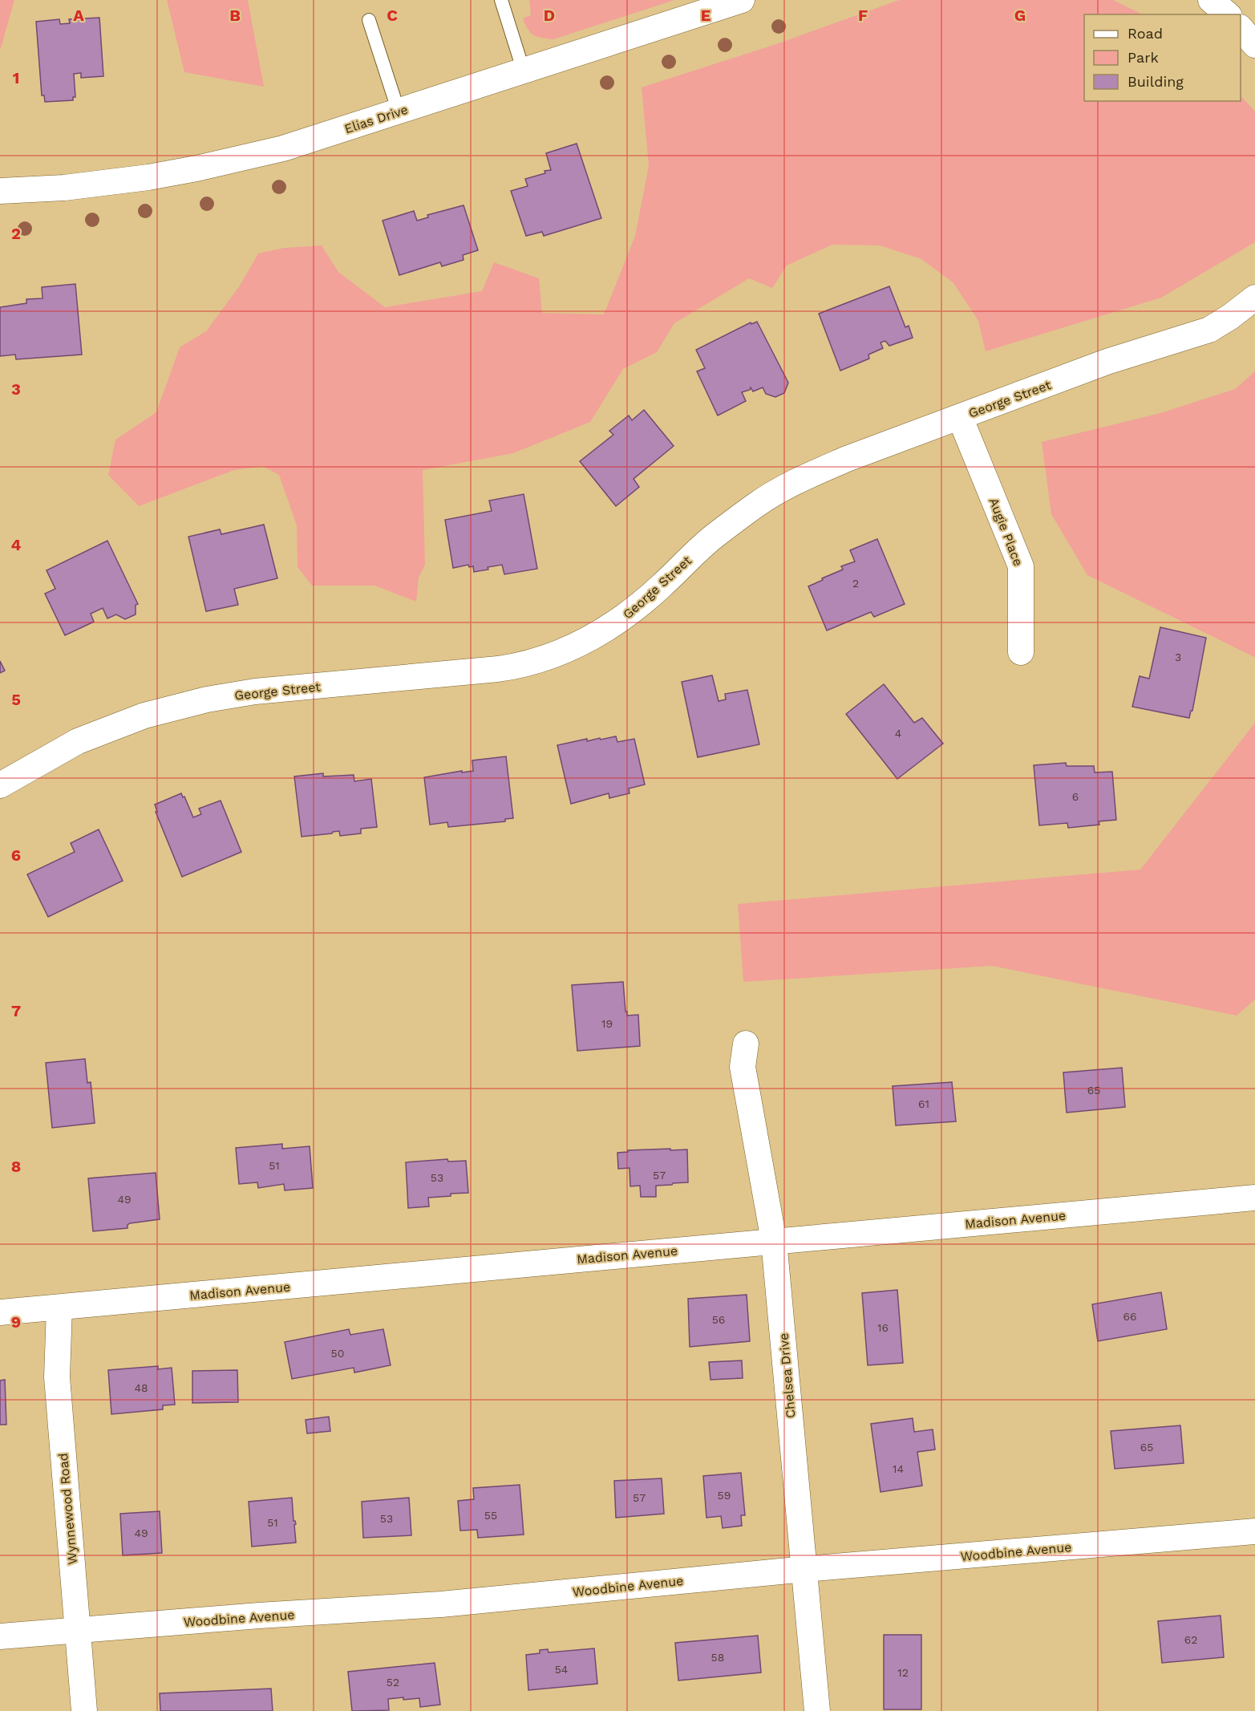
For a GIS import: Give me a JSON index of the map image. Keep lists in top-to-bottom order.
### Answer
{
  "streets": {
    "street": [
      "Elias Drive",
      "George Street",
      "Augie Place",
      "Madison Avenue",
      "Chelsea Drive",
      "Wynnewood Road",
      "Woodbine Avenue"
    ]
  },
  "crossings": [
    ["George Street", "Augie Place"],
    ["Madison Avenue", "Chelsea Drive"],
    ["Madison Avenue", "Wynnewood Road"],
    ["Chelsea Drive", "Woodbine Avenue"],
    ["Wynnewood Road", "Woodbine Avenue"]
  ],
  "house_numbers": [
    "2",
    "3",
    "4",
    "6",
    "19",
    "65",
    "61",
    "51",
    "57",
    "53",
    "49",
    "66",
    "56",
    "16",
    "50",
    "48",
    "65",
    "14",
    "59",
    "57",
    "55",
    "53",
    "51",
    "49",
    "62",
    "58",
    "54",
    "12",
    "52"
  ],
  "legend": ["Road", "Park", "Building"],
  "grid": {
    "columns": [
      "A",
      "B",
      "C",
      "D",
      "E",
      "F",
      "G"
    ],
    "rows": [
      "1",
      "2",
      "3",
      "4",
      "5",
      "6",
      "7",
      "8",
      "9"
    ]
  }
}
